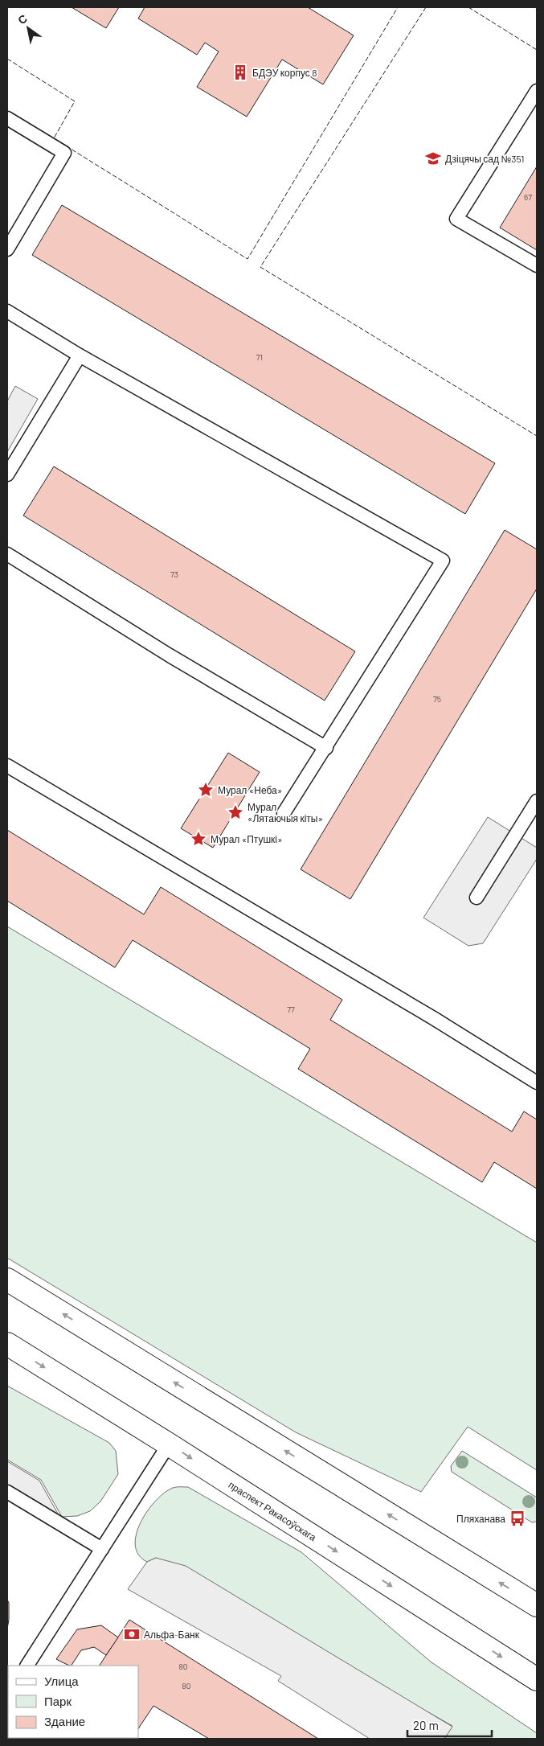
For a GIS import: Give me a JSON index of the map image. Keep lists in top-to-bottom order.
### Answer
{
  "streets": {
    "main road": ["праспект Ракасоўскага"]
  },
  "places": {
    "building": ["БДЭУ корпус 8"],
    "school or university": ["Дзіцячы сад №351"],
    "place": ["Мурал «Неба»", "Мурал «Лятаючыя кіты»", "Мурал «Птушкі»"],
    "bus stop": ["Пляханава"],
    "bank": ["Альфа-Банк"]
  },
  "house_numbers": [
    "67",
    "71",
    "73",
    "75",
    "77",
    "80",
    "80"
  ],
  "legend": ["Улица", "Парк", "Здание"],
  "scale_bar": "20 m",
  "north": "top left"
}
